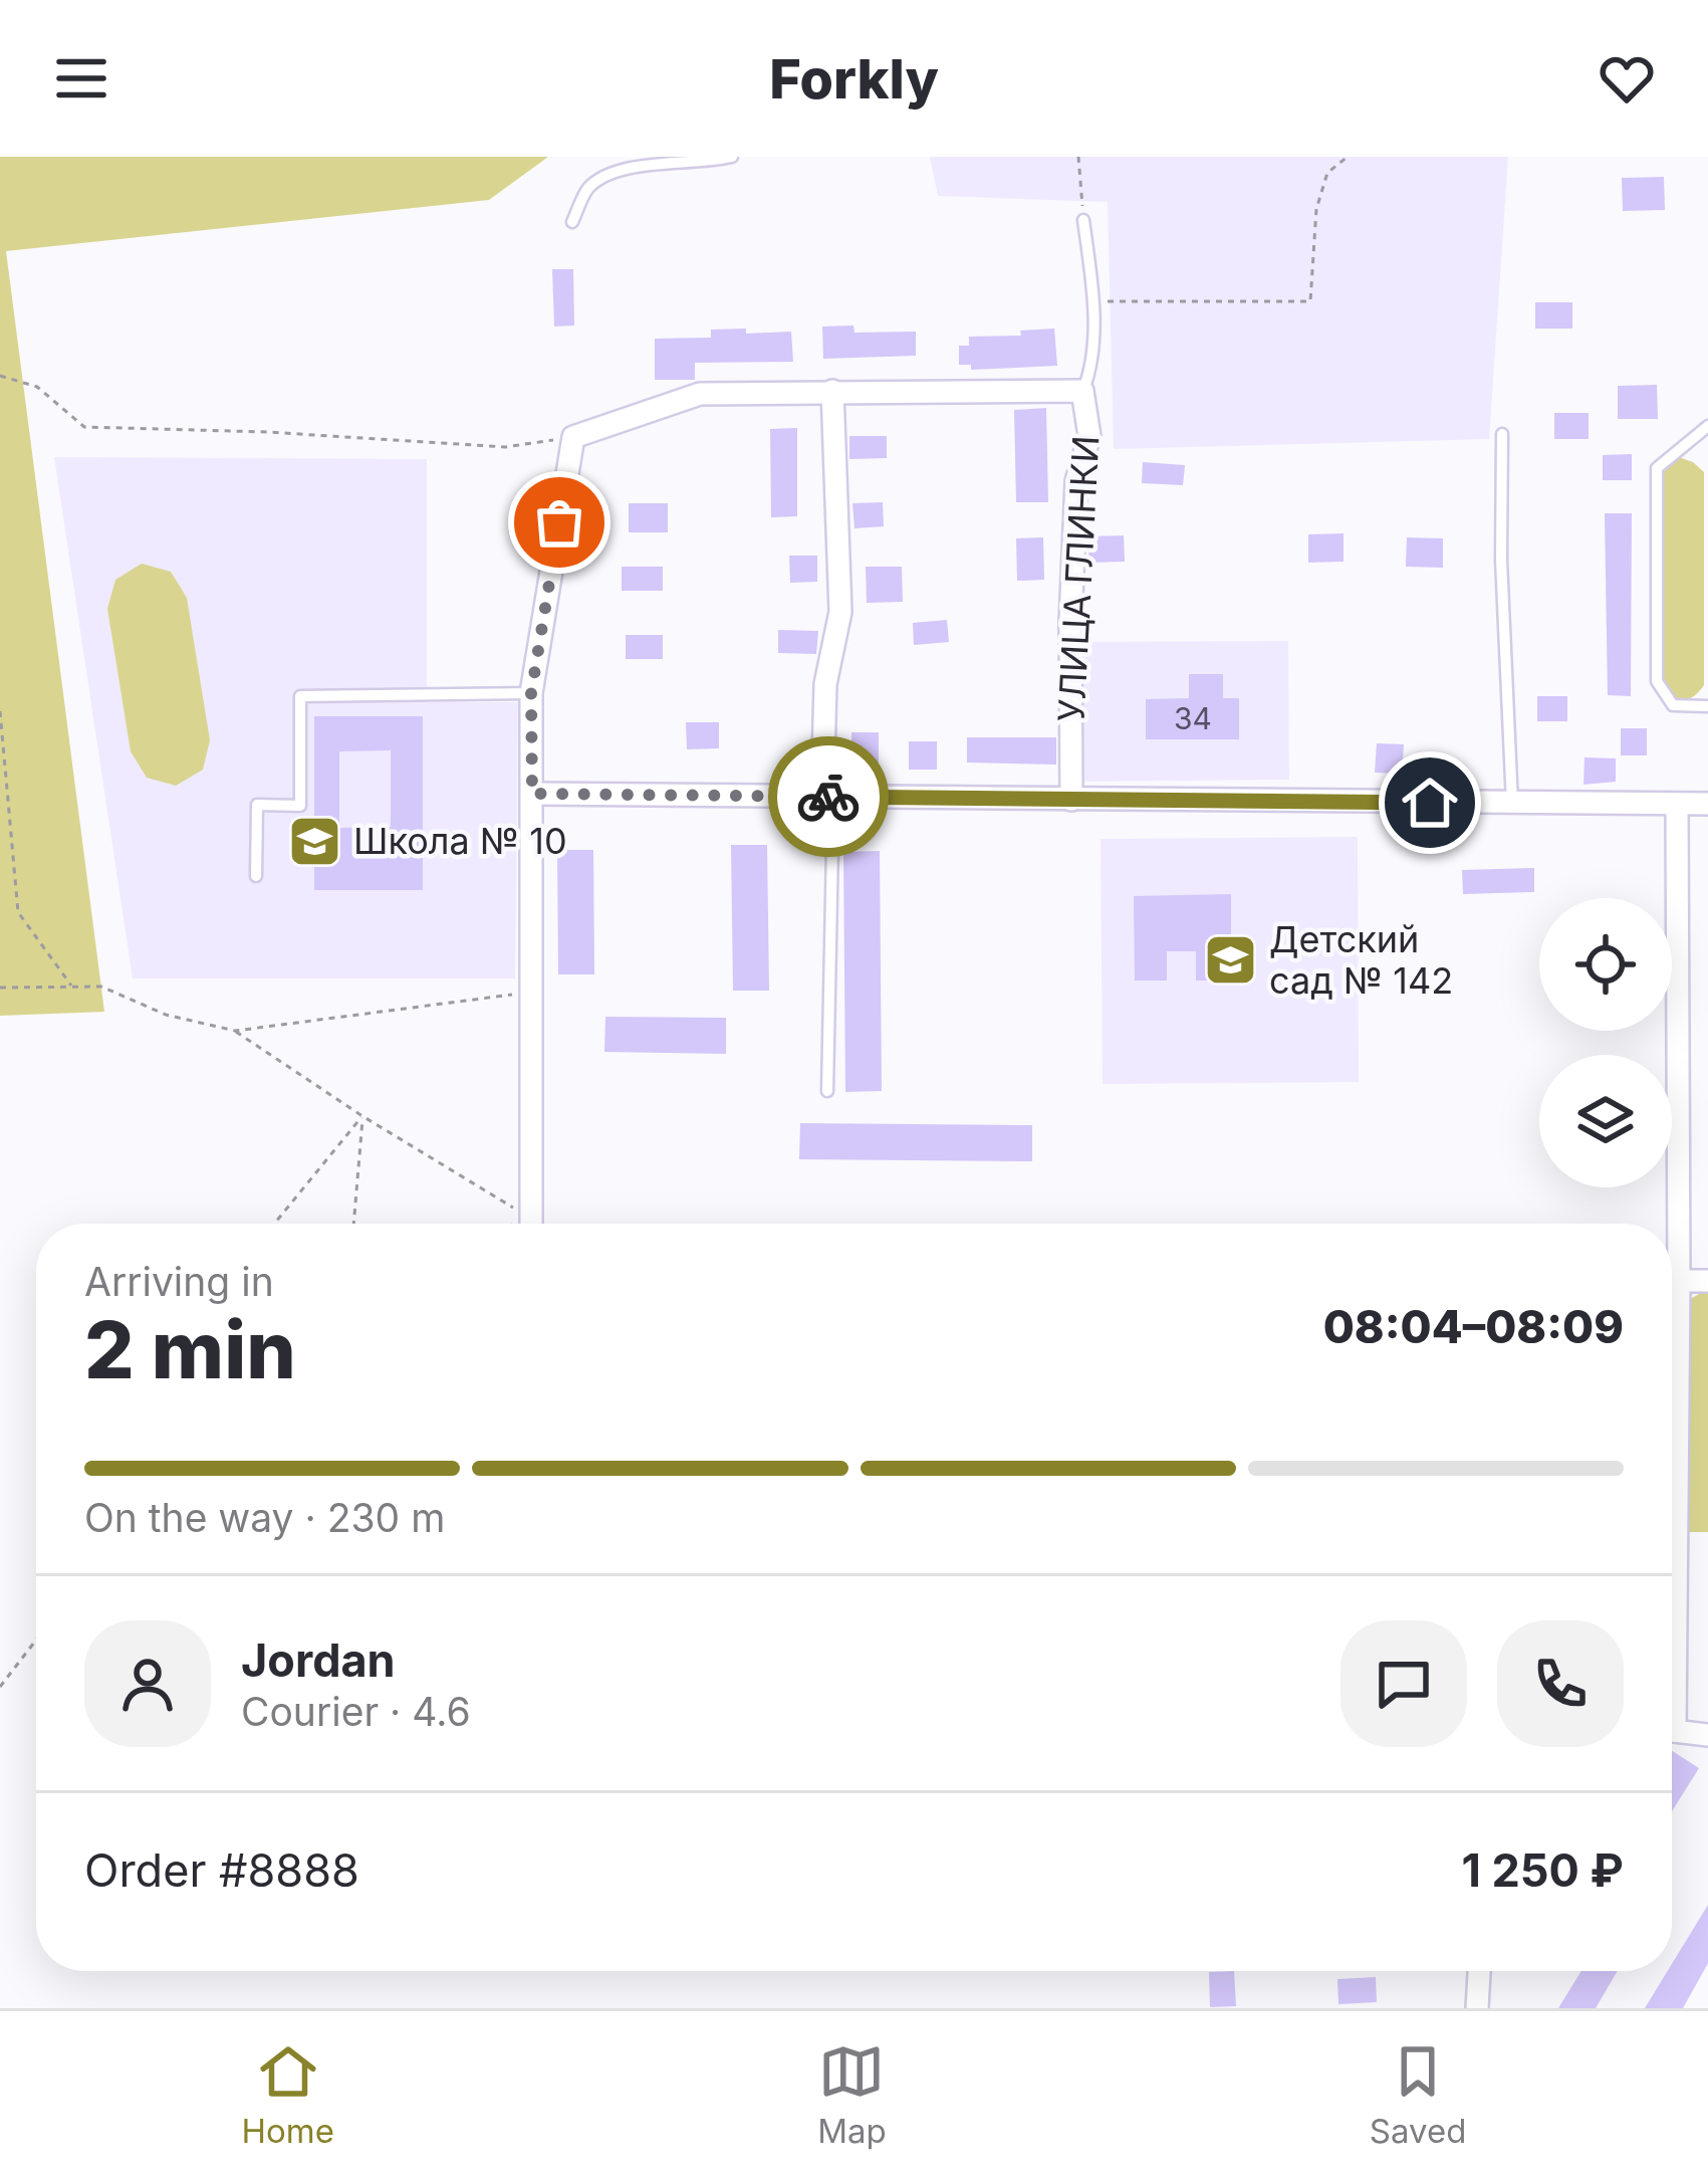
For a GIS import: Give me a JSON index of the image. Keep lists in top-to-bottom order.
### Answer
{
  "streets": {
    "street": ["УЛИЦА ГЛИНКИ"]
  },
  "places": {
    "school or university": ["Школа № 10", "Детский сад № 142"]
  },
  "house_numbers": ["34"],
  "page": {
    "header": "Forkly",
    "heading": ["2 min", "Arriving in", "08:04–08:09"],
    "panel": [
      "Jordan",
      "Courier · 4.6",
      "Order #8888",
      "1 250 ₽"
    ],
    "bar": "On the way · 230 m",
    "tabs": ["Home", "Map", "Saved"]
  }
}
